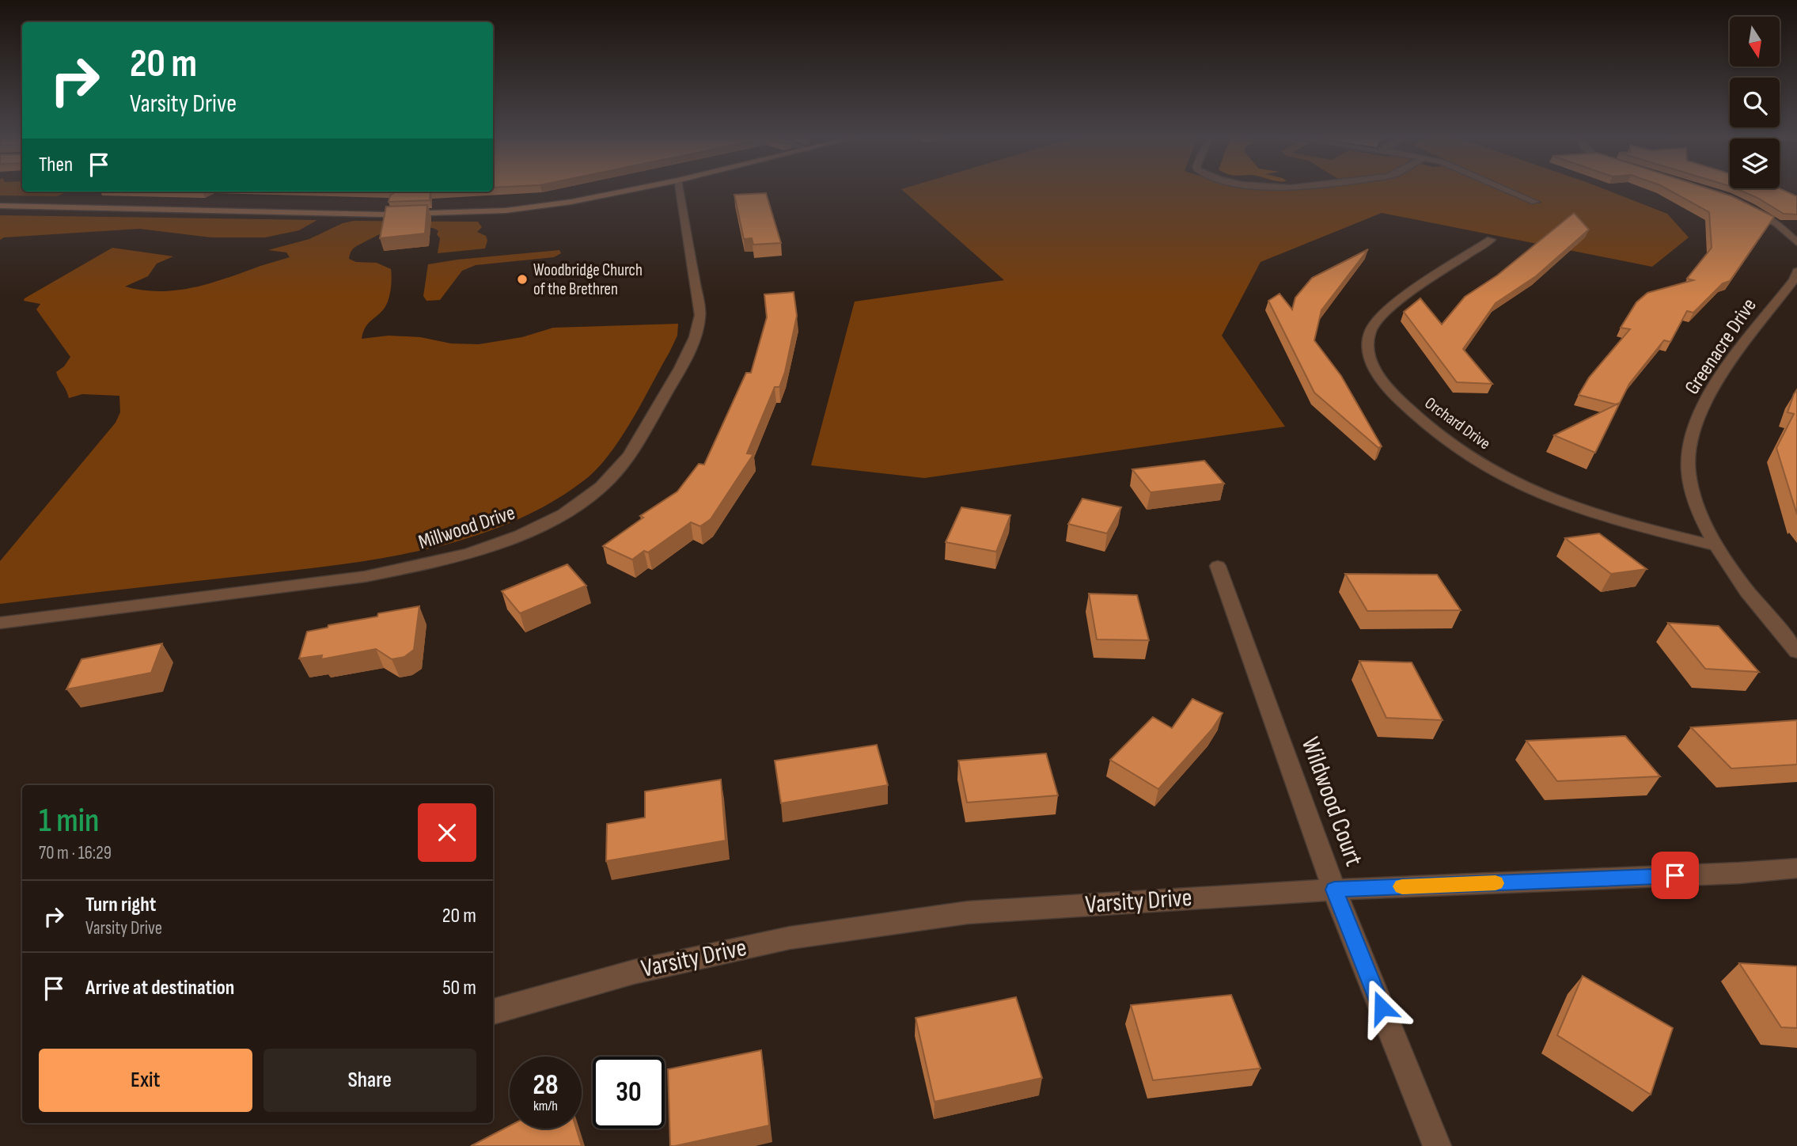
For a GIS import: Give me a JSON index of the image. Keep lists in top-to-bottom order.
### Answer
{
  "streets": {
    "street": [
      "Greenacre Drive",
      "Orchard Drive",
      "Millwood Drive",
      "Wildwood Court",
      "Varsity Drive"
    ]
  },
  "crossings": [
    ["Greenacre Drive", "Orchard Drive"],
    ["Wildwood Court", "Varsity Drive"]
  ],
  "places": ["Woodbridge Church of the Brethren"],
  "north": "bottom",
  "page": {
    "turn": ["20 m", "Varsity Drive"],
    "then": "Then",
    "heading": ["1 min", "70 m · 16:29"],
    "list": [
      {
        "name": "Turn right",
        "note": "Varsity Drive",
        "value": "20 m"
      },
      {
        "name": "Arrive at destination",
        "value": "50 m"
      }
    ],
    "buttons": ["Exit", "Share"],
    "speed": "28 km/h",
    "limit": "30"
  }
}
